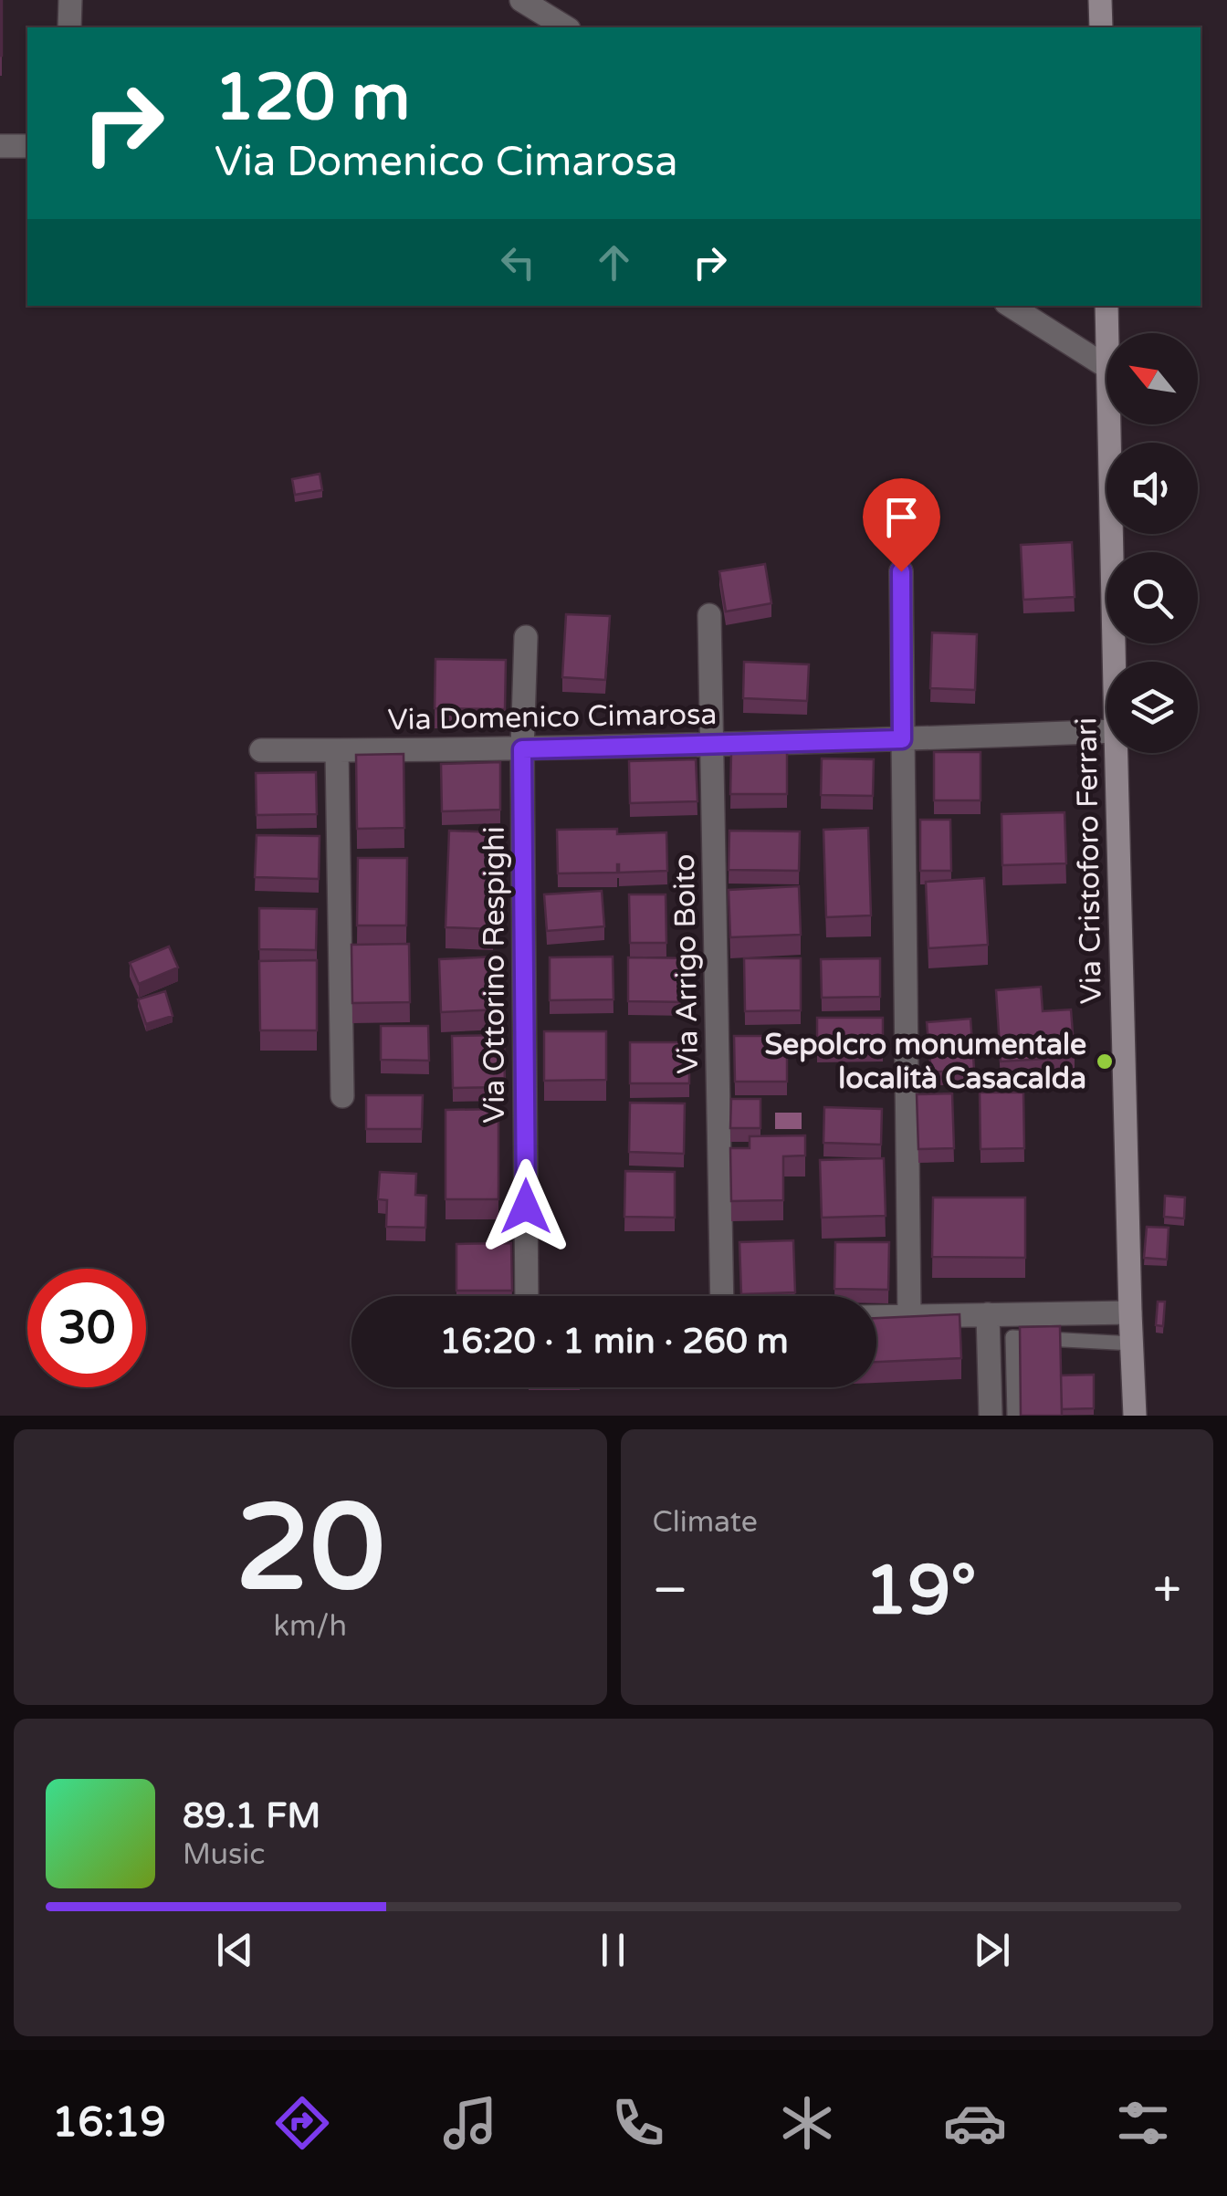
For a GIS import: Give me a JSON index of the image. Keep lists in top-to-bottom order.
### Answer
{
  "streets": {
    "main road": ["Via Cristoforo Ferrari"],
    "street": ["Via Domenico Cimarosa", "Via Arrigo Boito", "Via Ottorino Respighi"]
  },
  "crossings": [
    ["Via Domenico Cimarosa", "Via Arrigo Boito"],
    ["Via Domenico Cimarosa", "Via Ottorino Respighi"]
  ],
  "places": ["Sepolcro monumentale località Casacalda"],
  "north": "top left",
  "page": {
    "turn": ["120 m", "Via Domenico Cimarosa"],
    "limit": "30",
    "trip": "16:20 · 1 min · 260 m",
    "tile": [
      ["20", "km/h"],
      "Climate"
    ],
    "heat": ["−", "19°", "+"],
    "song": ["89.1 FM", "Music"],
    "tabs": "16:19"
  }
}
